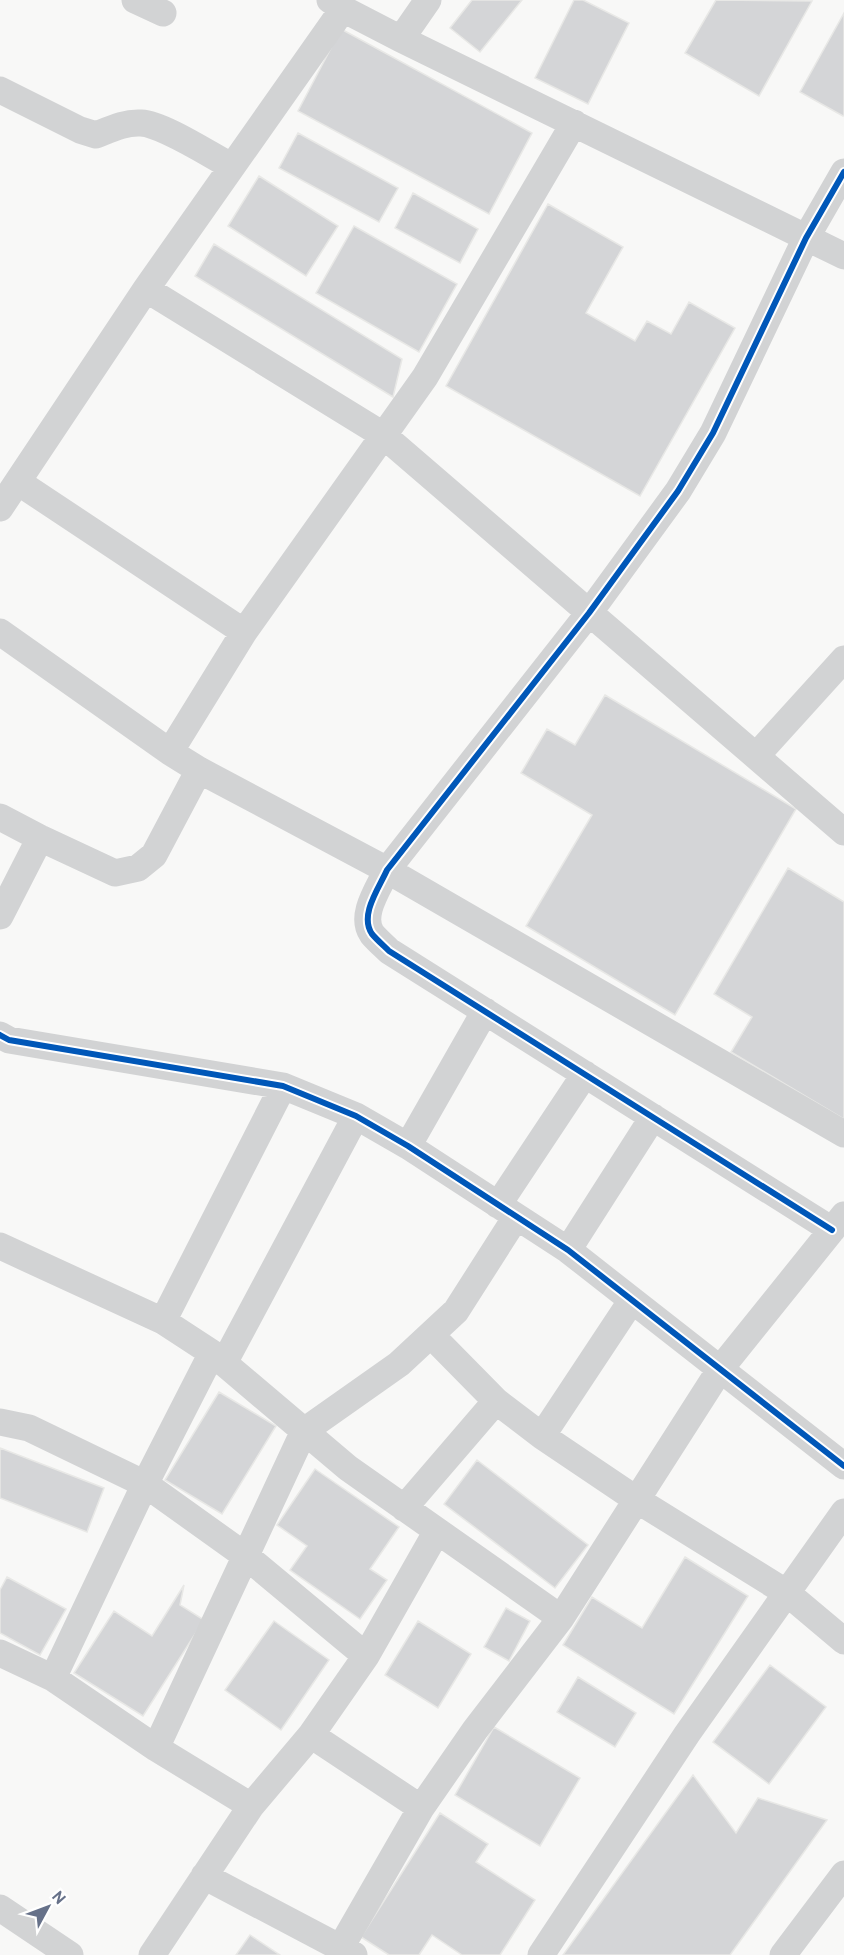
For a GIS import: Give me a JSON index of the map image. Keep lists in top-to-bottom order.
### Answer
{
  "north": "top right"
}
